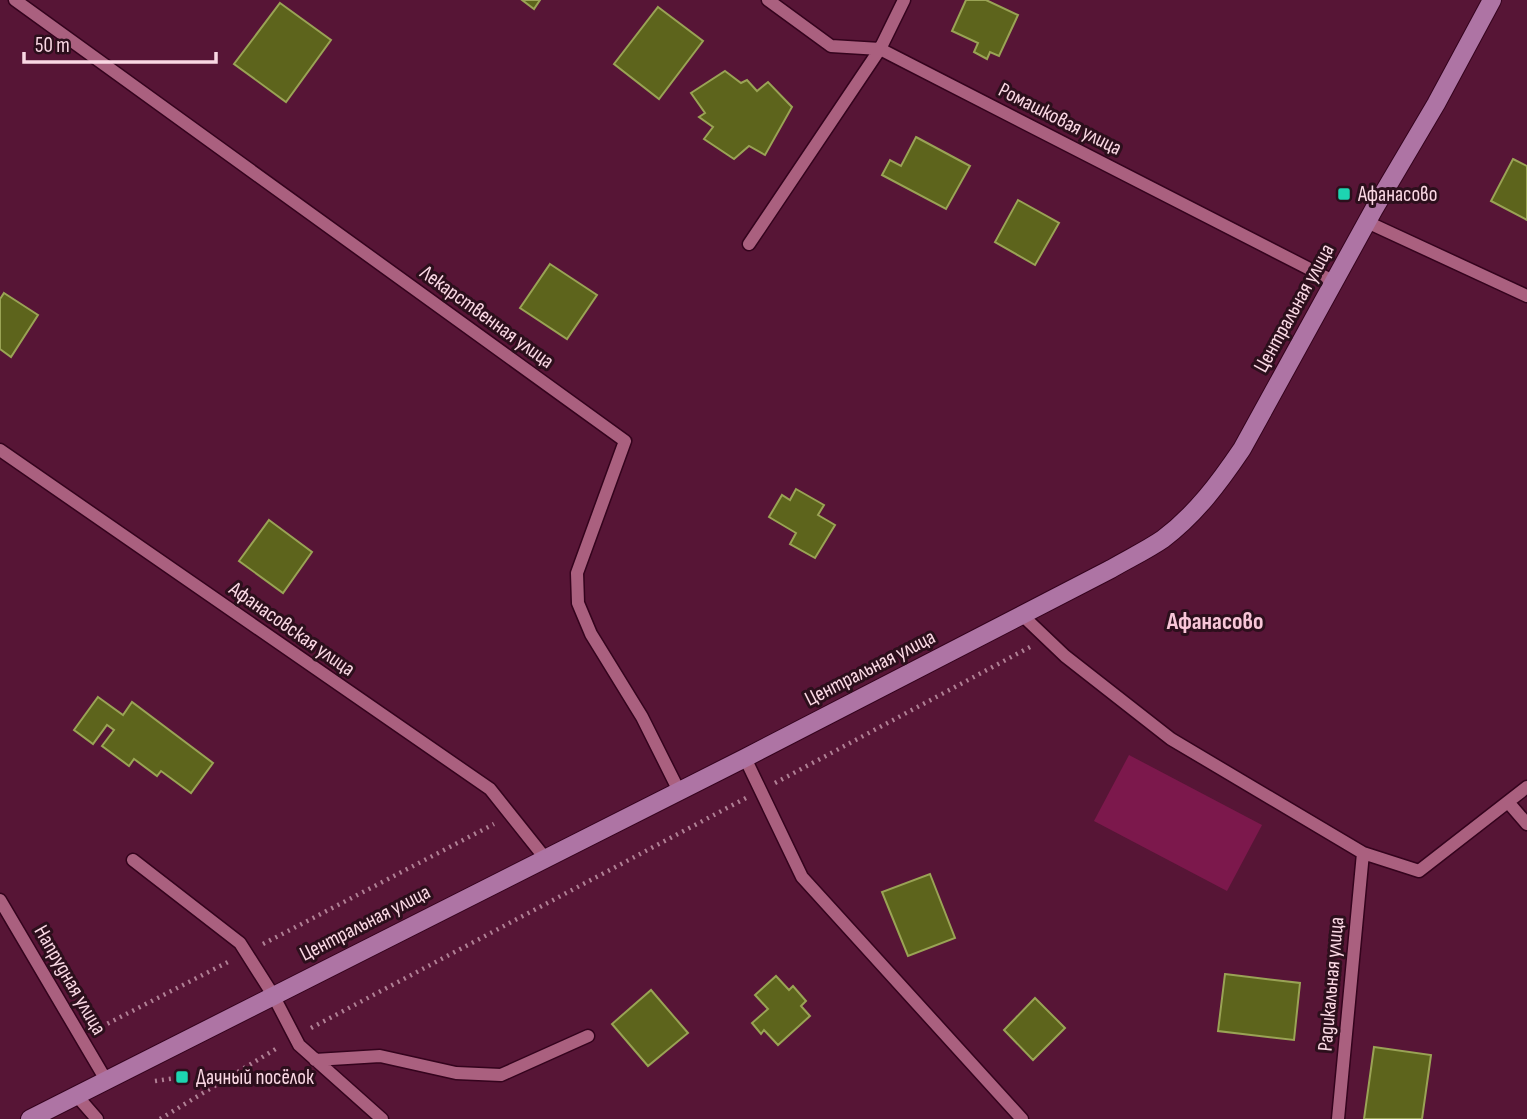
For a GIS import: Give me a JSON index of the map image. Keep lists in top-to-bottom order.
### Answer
{
  "streets": {
    "street": ["Центральная улица"],
    "lane": [
      "Ромашковая улица",
      "Лекарственная улица",
      "Афанасовская улица",
      "Напрудная улица",
      "Радикальная улица"
    ]
  },
  "crossings": [
    ["Ромашковая улица", "Центральная улица"],
    ["Центральная улица", "Лекарственная улица"],
    ["Центральная улица", "Афанасовская улица"],
    ["Центральная улица", "Напрудная улица"]
  ],
  "districts": ["Афанасово"],
  "places": {
    "transit": ["Афанасово", "Дачный посёлок"]
  },
  "scale_bar": "50 m"
}
